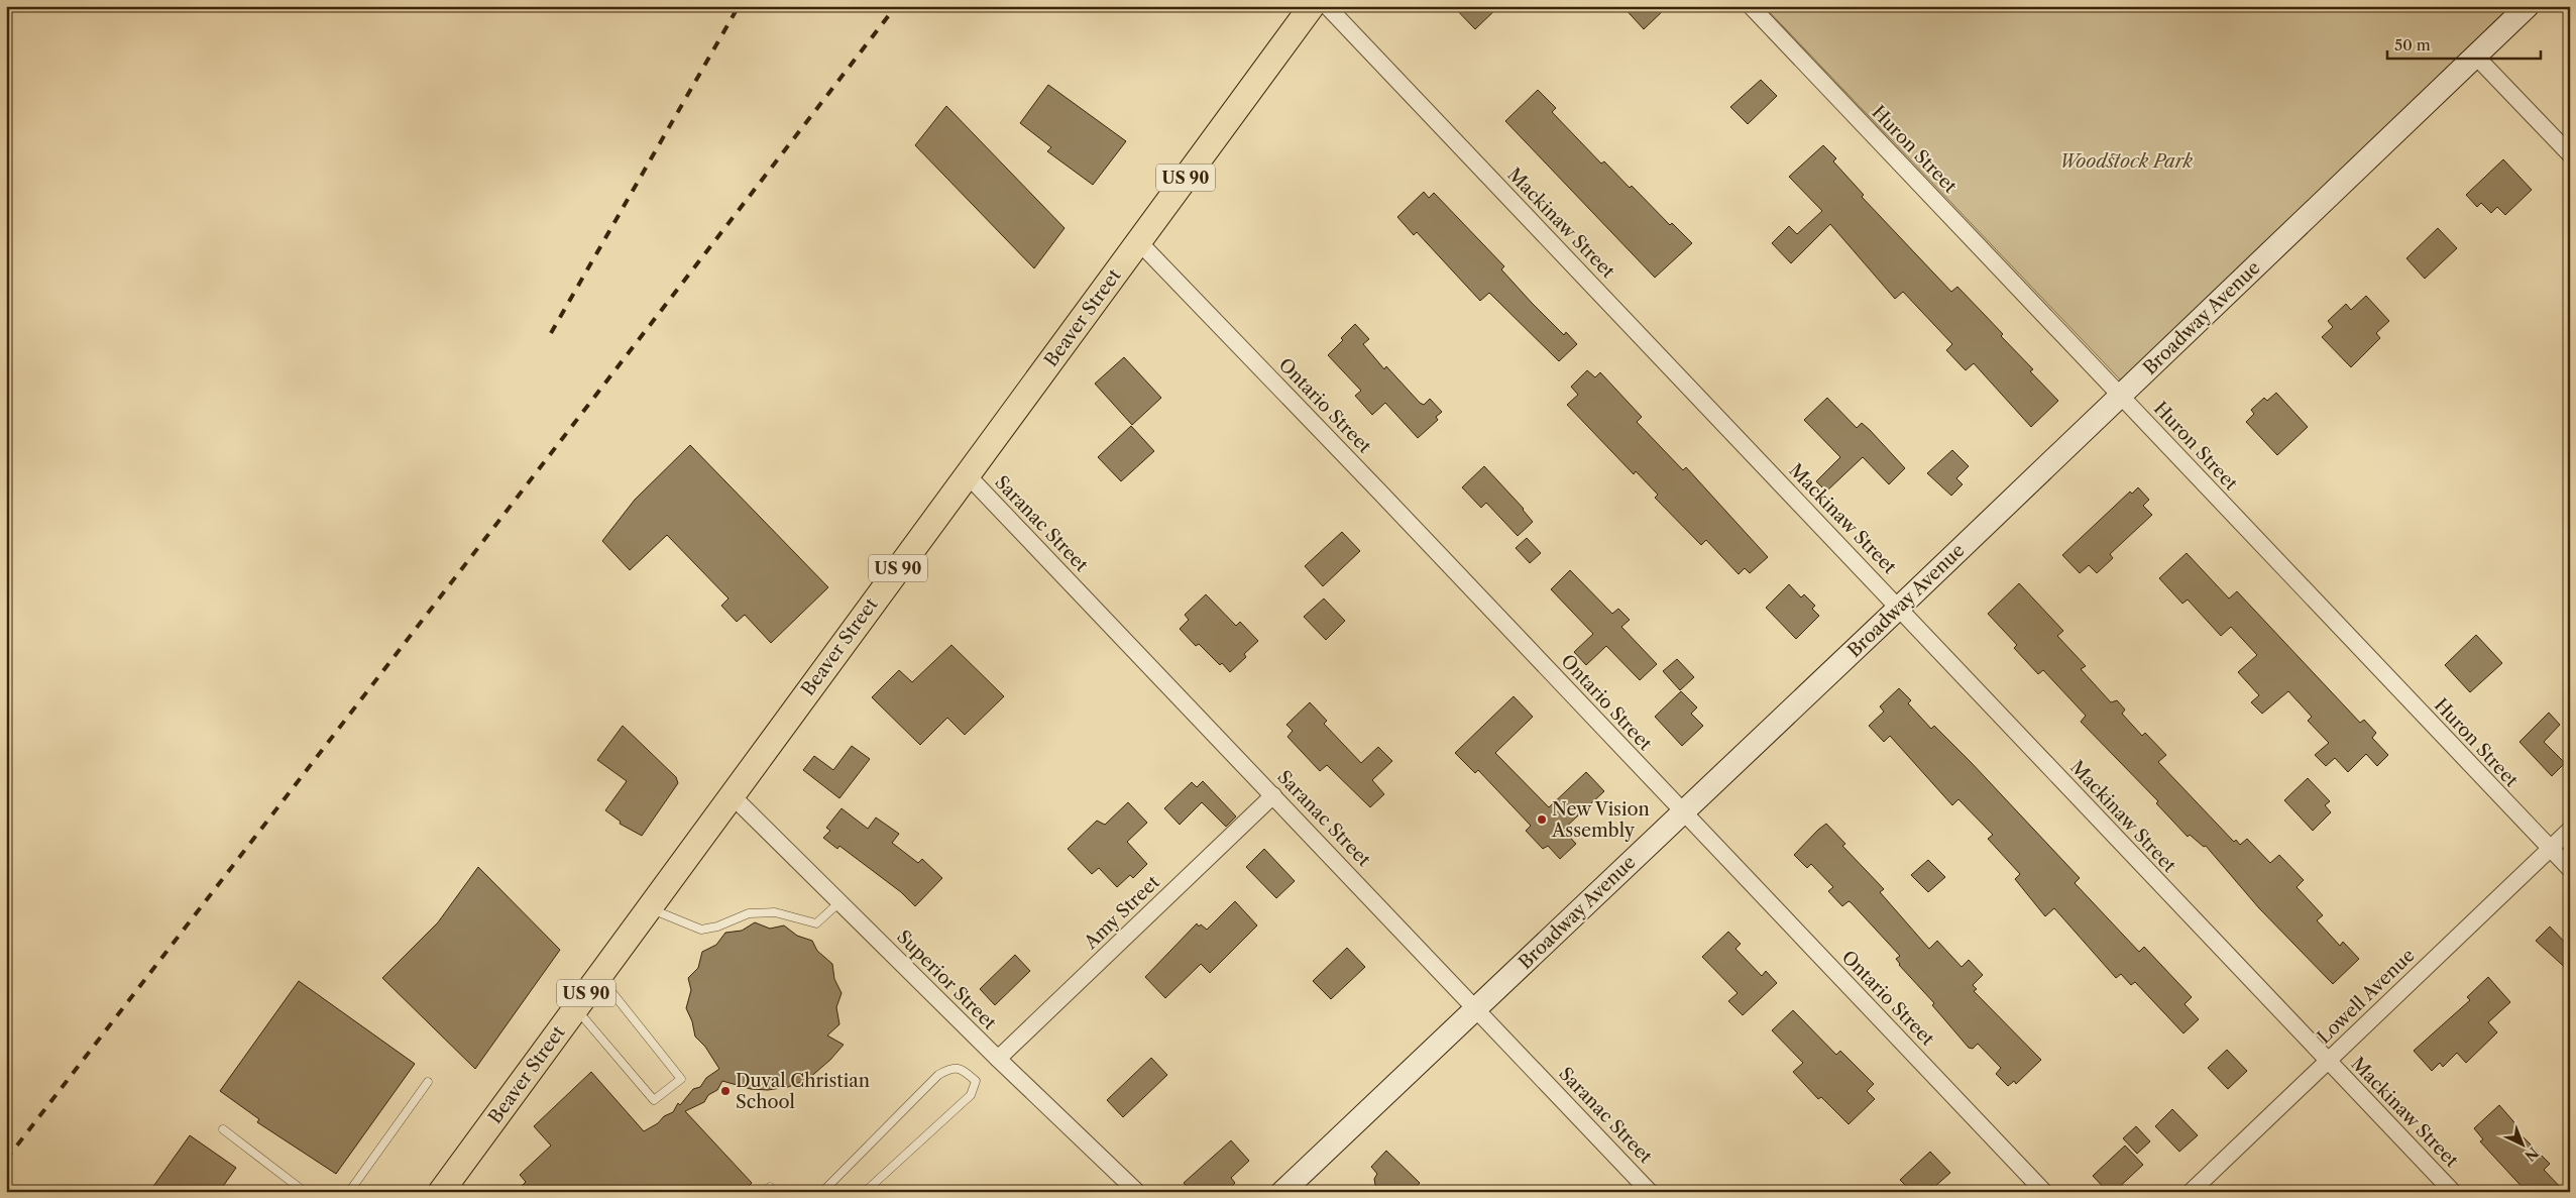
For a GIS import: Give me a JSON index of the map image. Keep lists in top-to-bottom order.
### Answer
{
  "streets": {
    "main road": ["US 90", "Beaver Street"],
    "street": [
      "Huron Street",
      "Mackinaw Street",
      "Broadway Avenue",
      "Ontario Street",
      "Saranac Street",
      "Amy Street",
      "Superior Street",
      "Lowell Avenue"
    ]
  },
  "crossings": [
    ["Huron Street", "Broadway Avenue"],
    ["Huron Street", "Lowell Avenue"],
    ["Mackinaw Street", "Broadway Avenue"],
    ["Mackinaw Street", "Lowell Avenue"],
    ["Beaver Street", "Ontario Street"],
    ["Beaver Street", "Saranac Street"],
    ["Beaver Street", "Superior Street"],
    ["Broadway Avenue", "Ontario Street"],
    ["Broadway Avenue", "Saranac Street"],
    ["Saranac Street", "Amy Street"],
    ["Amy Street", "Superior Street"]
  ],
  "parks": ["Woodstock Park"],
  "places": ["New Vision Assembly", "Duval Christian School"],
  "scale_bar": "50 m",
  "north": "bottom right"
}
